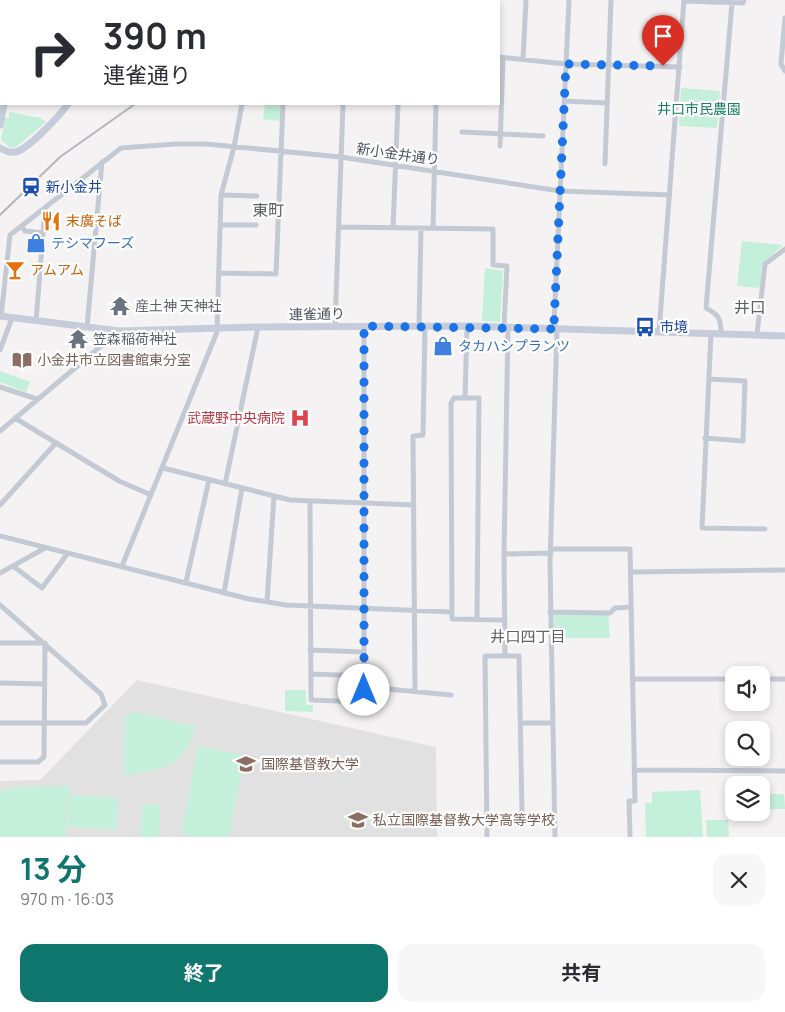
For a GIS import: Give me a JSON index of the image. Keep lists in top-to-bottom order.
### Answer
{
  "streets": {
    "main road": ["連雀通り"],
    "street": ["新小金井通り"]
  },
  "districts": ["東町", "井口", "井口四丁目"],
  "parks": ["井口市民農園"],
  "places": {
    "station": ["新小金井"],
    "restaurant": ["末廣そば"],
    "shop": ["テシマフーズ", "タカハシプランツ"],
    "bar": ["アムアム"],
    "temple": ["産土神 天神社", "笠森稲荷神社"],
    "bus stop": ["市境"],
    "library": ["小金井市立図書館東分室"],
    "hospital": ["武蔵野中央病院"],
    "school or university": ["国際基督教大学", "私立国際基督教大学高等学校"]
  },
  "page": {
    "turn": ["390 m", "連雀通り"],
    "heading": ["13 分", "970 m · 16:03"],
    "buttons": ["終了", "共有"]
  }
}
